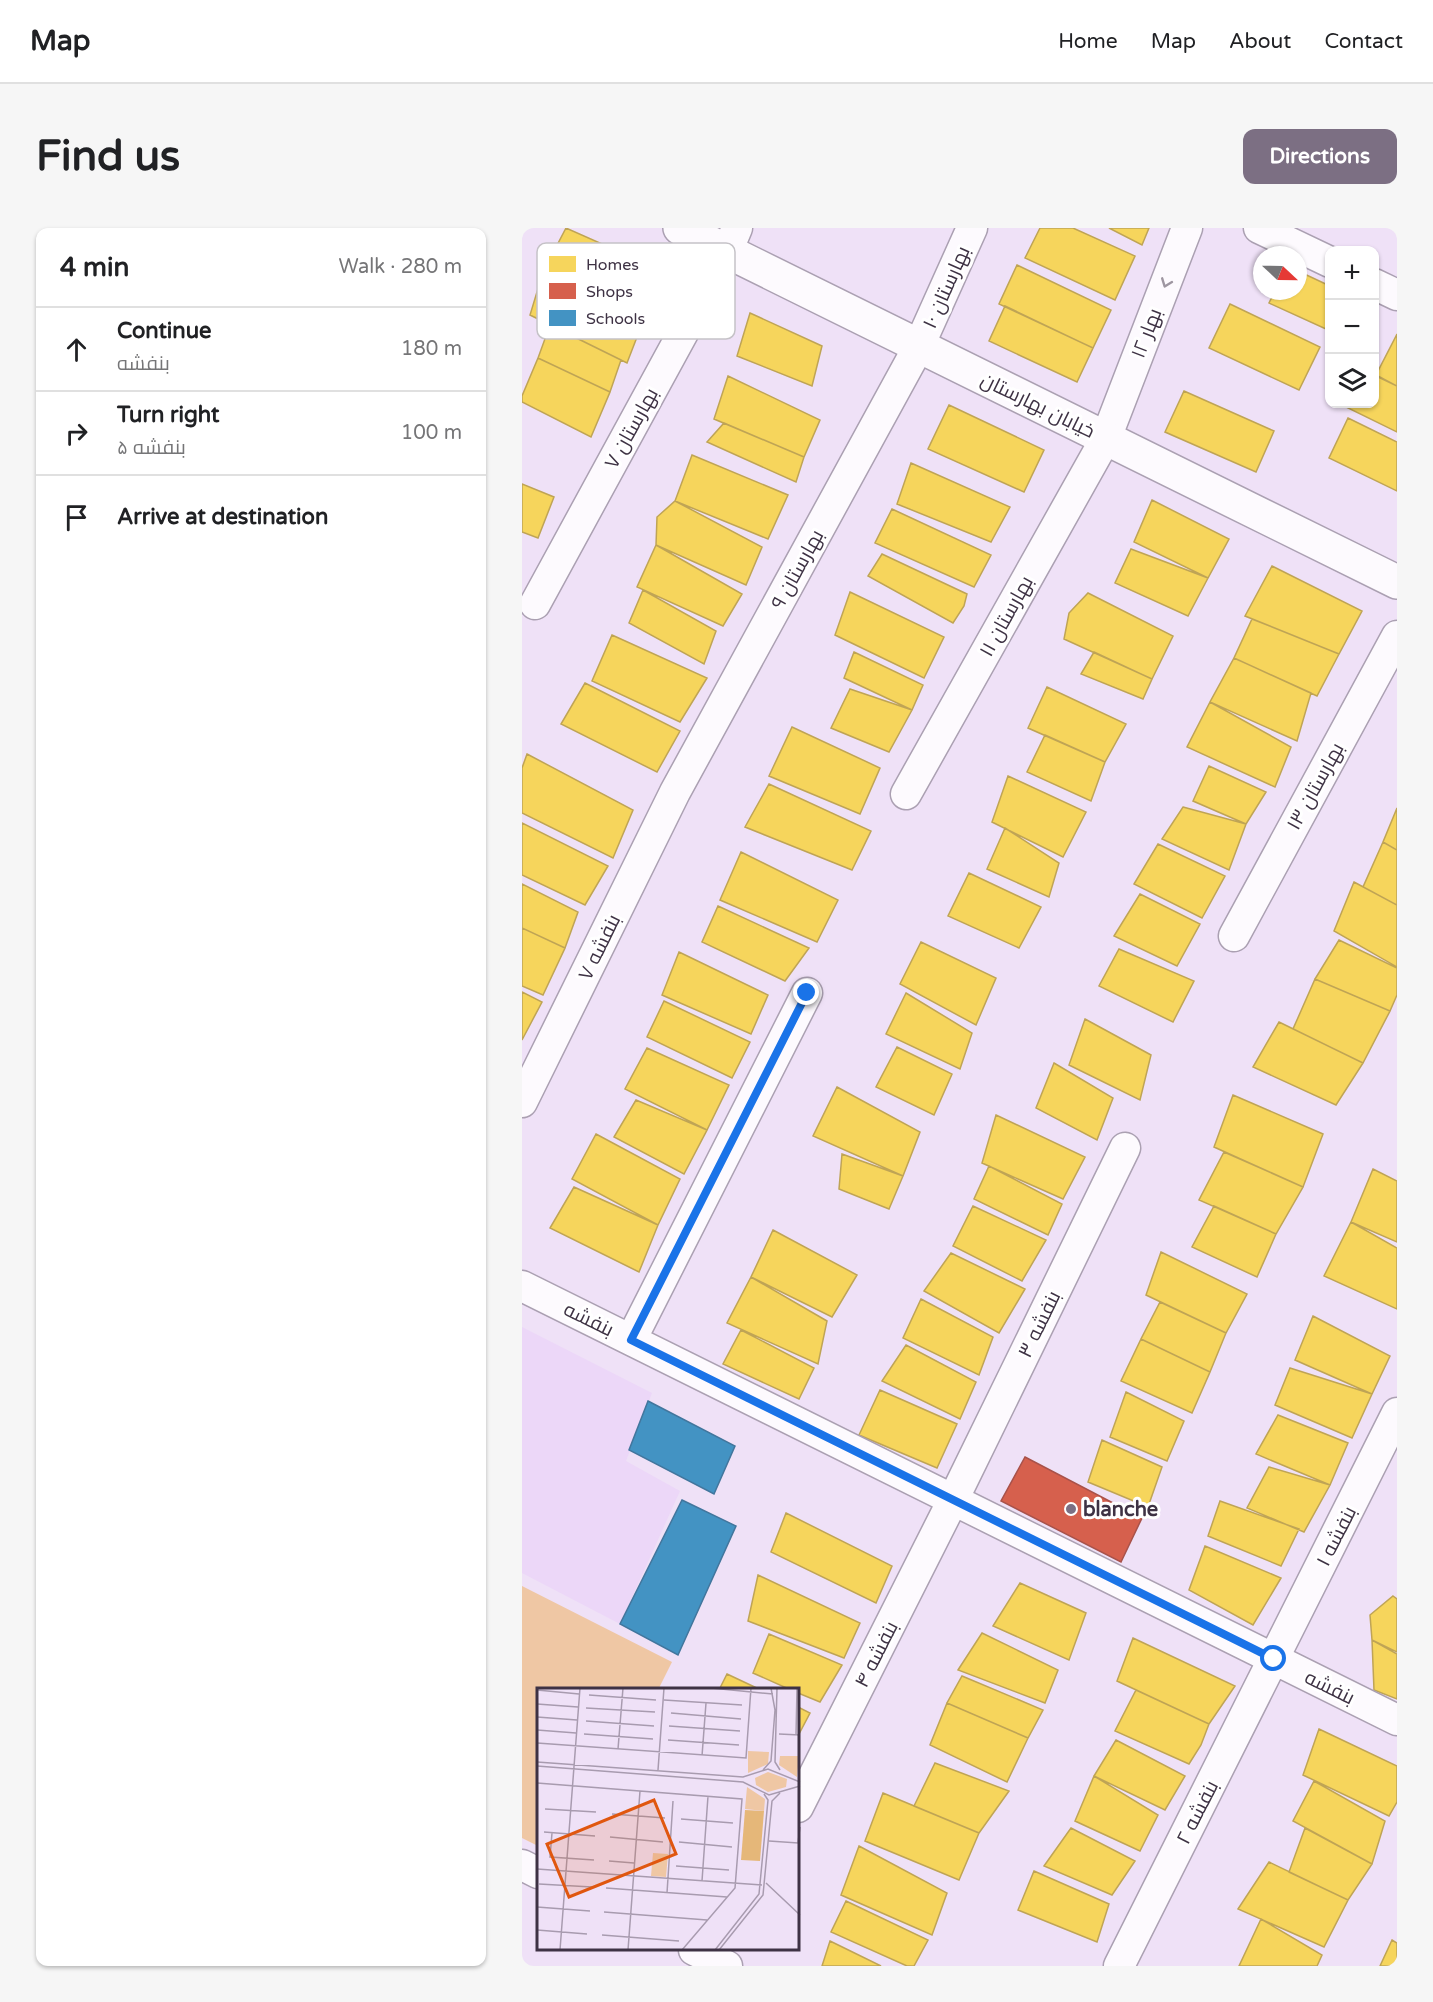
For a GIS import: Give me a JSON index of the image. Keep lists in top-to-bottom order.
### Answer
{
  "streets": {
    "street": [
      "بهارستان ۱۰",
      "بهار ۱۲",
      "خیابان بهارستان",
      "بهارستان ۷",
      "بهارستان ۹",
      "بهارستان ۱۱",
      "بهارستان ۱۳",
      "بنفشه ۷",
      "بنفشه",
      "بنفشه ۳",
      "بنفشه ۱",
      "بنفشه ۴",
      "بنفشه ۲"
    ]
  },
  "crossings": [
    ["بهارستان ۱۰", "خیابان بهارستان"],
    ["بهارستان ۱۰", "بهارستان ۹"],
    ["بهار ۱۲", "خیابان بهارستان"],
    ["بهار ۱۲", "بهارستان ۱۱"],
    ["خیابان بهارستان", "بهارستان ۹"],
    ["خیابان بهارستان", "بهارستان ۱۱"],
    ["بهارستان ۹", "بنفشه ۷"],
    ["بنفشه", "بنفشه ۳"],
    ["بنفشه", "بنفشه ۱"],
    ["بنفشه", "بنفشه ۴"],
    ["بنفشه", "بنفشه ۲"],
    ["بنفشه ۳", "بنفشه ۴"],
    ["بنفشه ۱", "بنفشه ۲"]
  ],
  "one_way": ["بهار ۱۲"],
  "places": ["blanche"],
  "legend": ["Homes", "Shops", "Schools"],
  "north": "right",
  "page": {
    "header": "Map",
    "nav": [
      "Home",
      "Map",
      "About",
      "Contact"
    ],
    "buttons": "Directions",
    "title": "Find us",
    "heading": ["4 min", "Walk · 280 m"],
    "map_buttons": ["+", "−"],
    "list": [
      ["Continue", "بنفشه", "180 m"],
      ["Turn right", "بنفشه ۵", "100 m"],
      "Arrive at destination"
    ]
  }
}
